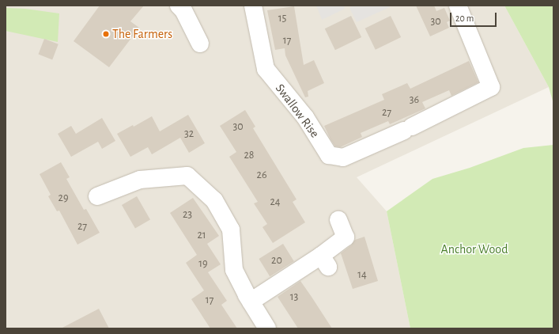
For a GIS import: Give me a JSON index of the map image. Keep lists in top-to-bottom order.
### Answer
{
  "streets": {
    "street": ["Swallow Rise"]
  },
  "parks": ["Anchor Wood"],
  "places": ["The Farmers"],
  "house_numbers": [
    "15",
    "30",
    "17",
    "36",
    "27",
    "30",
    "32",
    "28",
    "26",
    "29",
    "24",
    "23",
    "27",
    "21",
    "20",
    "19",
    "14",
    "13",
    "17"
  ],
  "scale_bar": "20 m"
}
